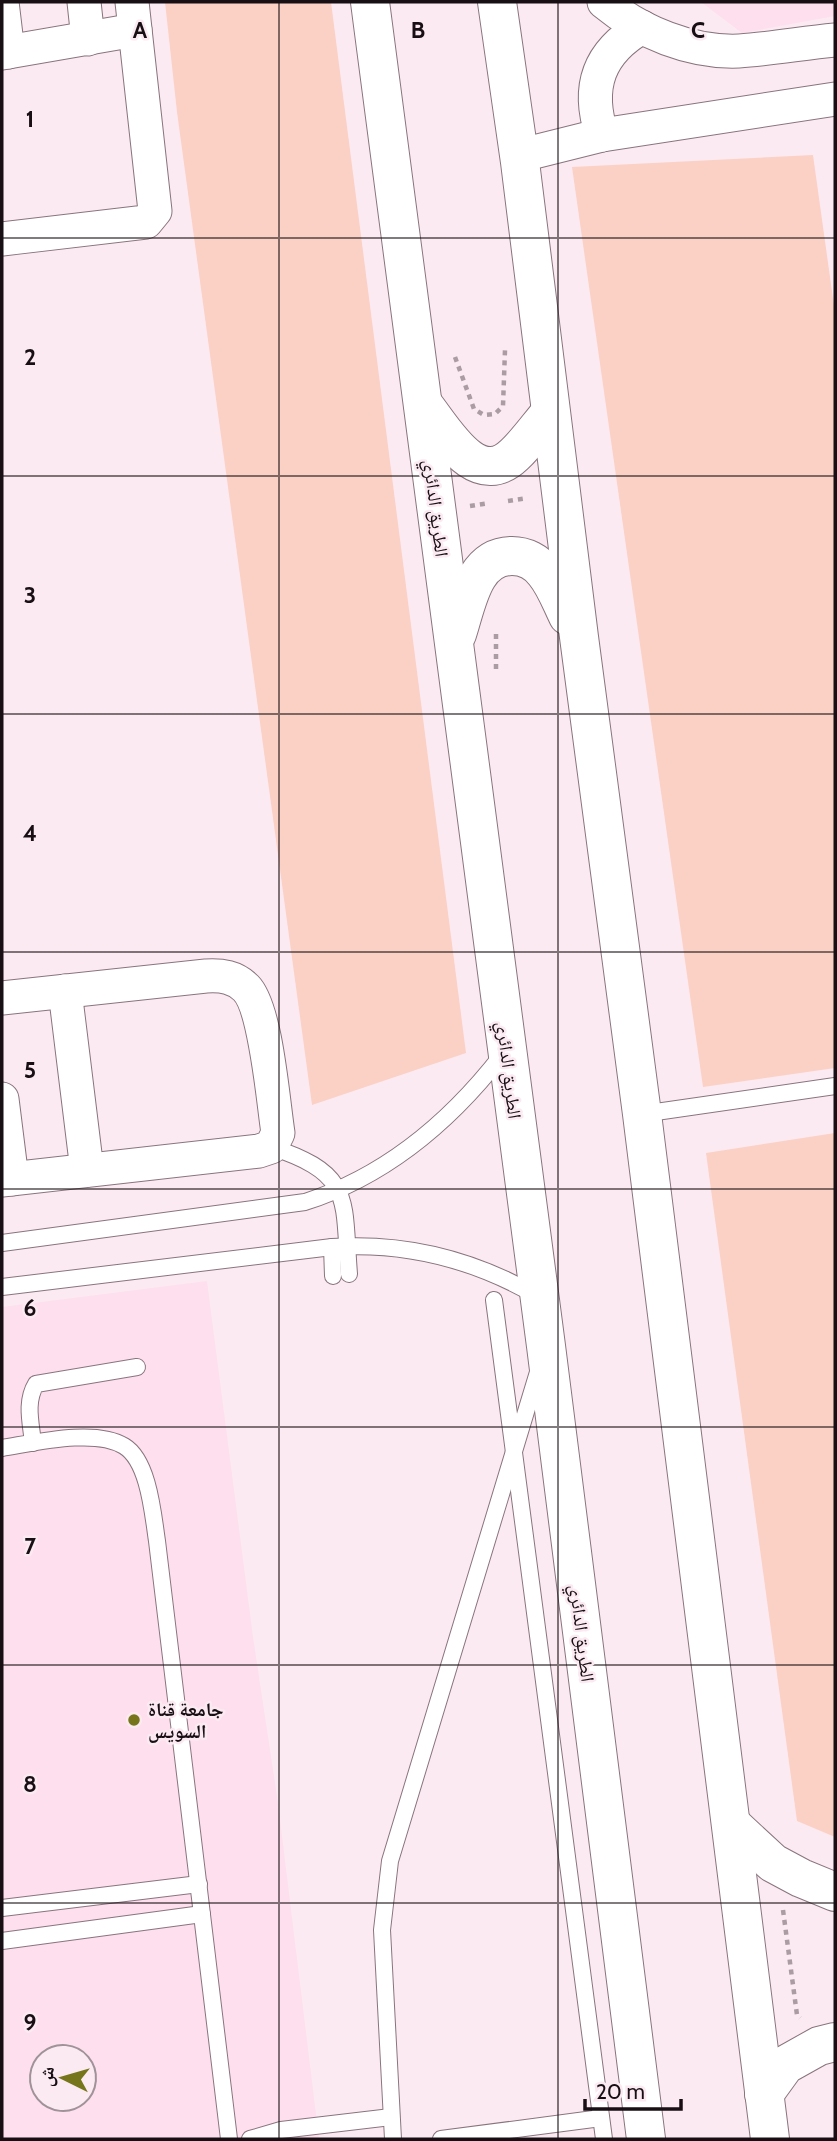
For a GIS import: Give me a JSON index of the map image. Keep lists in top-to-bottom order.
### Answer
{
  "streets": {
    "main road": ["الطريق الدائري"]
  },
  "places": ["جامعة قناة السويس"],
  "scale_bar": "20 m",
  "north": "left",
  "grid": {
    "columns": ["A", "B", "C"],
    "rows": [
      "1",
      "2",
      "3",
      "4",
      "5",
      "6",
      "7",
      "8",
      "9"
    ]
  }
}
